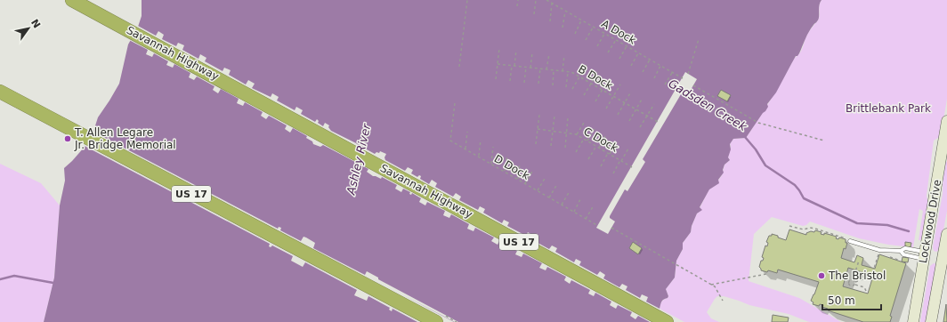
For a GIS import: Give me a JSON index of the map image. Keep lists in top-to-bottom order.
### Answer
{
  "streets": {
    "highway": ["Savannah Highway", "US 17"],
    "main road": ["Lockwood Drive"],
    "path": [
      "A Dock",
      "B Dock",
      "C Dock",
      "D Dock"
    ]
  },
  "water": ["Gadsden Creek", "Ashley River"],
  "parks": ["Brittlebank Park"],
  "places": ["T. Allen Legare Jr. Bridge Memorial", "The Bristol"],
  "scale_bar": "50 m",
  "north": "top right"
}
